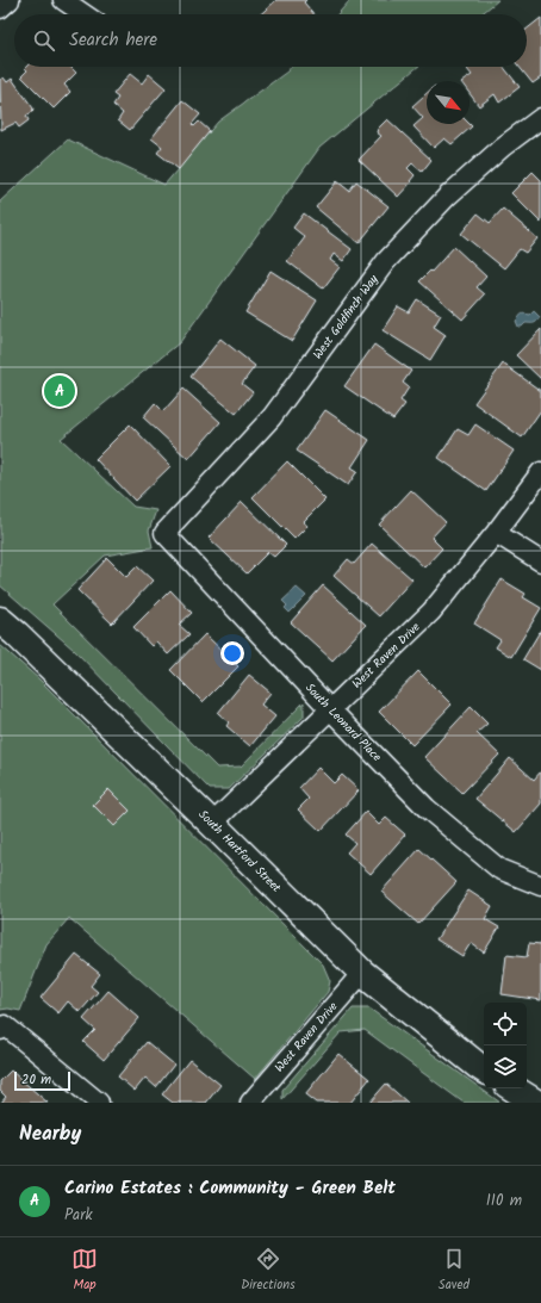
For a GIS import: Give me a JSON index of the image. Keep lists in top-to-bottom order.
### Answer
{
  "streets": {
    "street": [
      "West Goldfinch Way",
      "West Raven Drive",
      "South Leonard Place",
      "South Hartford Street"
    ]
  },
  "crossings": [
    ["West Goldfinch Way", "South Leonard Place"],
    ["West Raven Drive", "South Leonard Place"],
    ["West Raven Drive", "South Hartford Street"]
  ],
  "scale_bar": "20 m",
  "north": "bottom right",
  "page": {
    "search": "Search here",
    "pins": "A",
    "scale": "20 m",
    "heading": "Nearby",
    "list": [
      {
        "mark": "A",
        "name": "Carino Estates : Community - Green Belt",
        "note": "Park",
        "value": "110 m"
      }
    ],
    "nav": ["Map", "Directions", "Saved"]
  }
}
